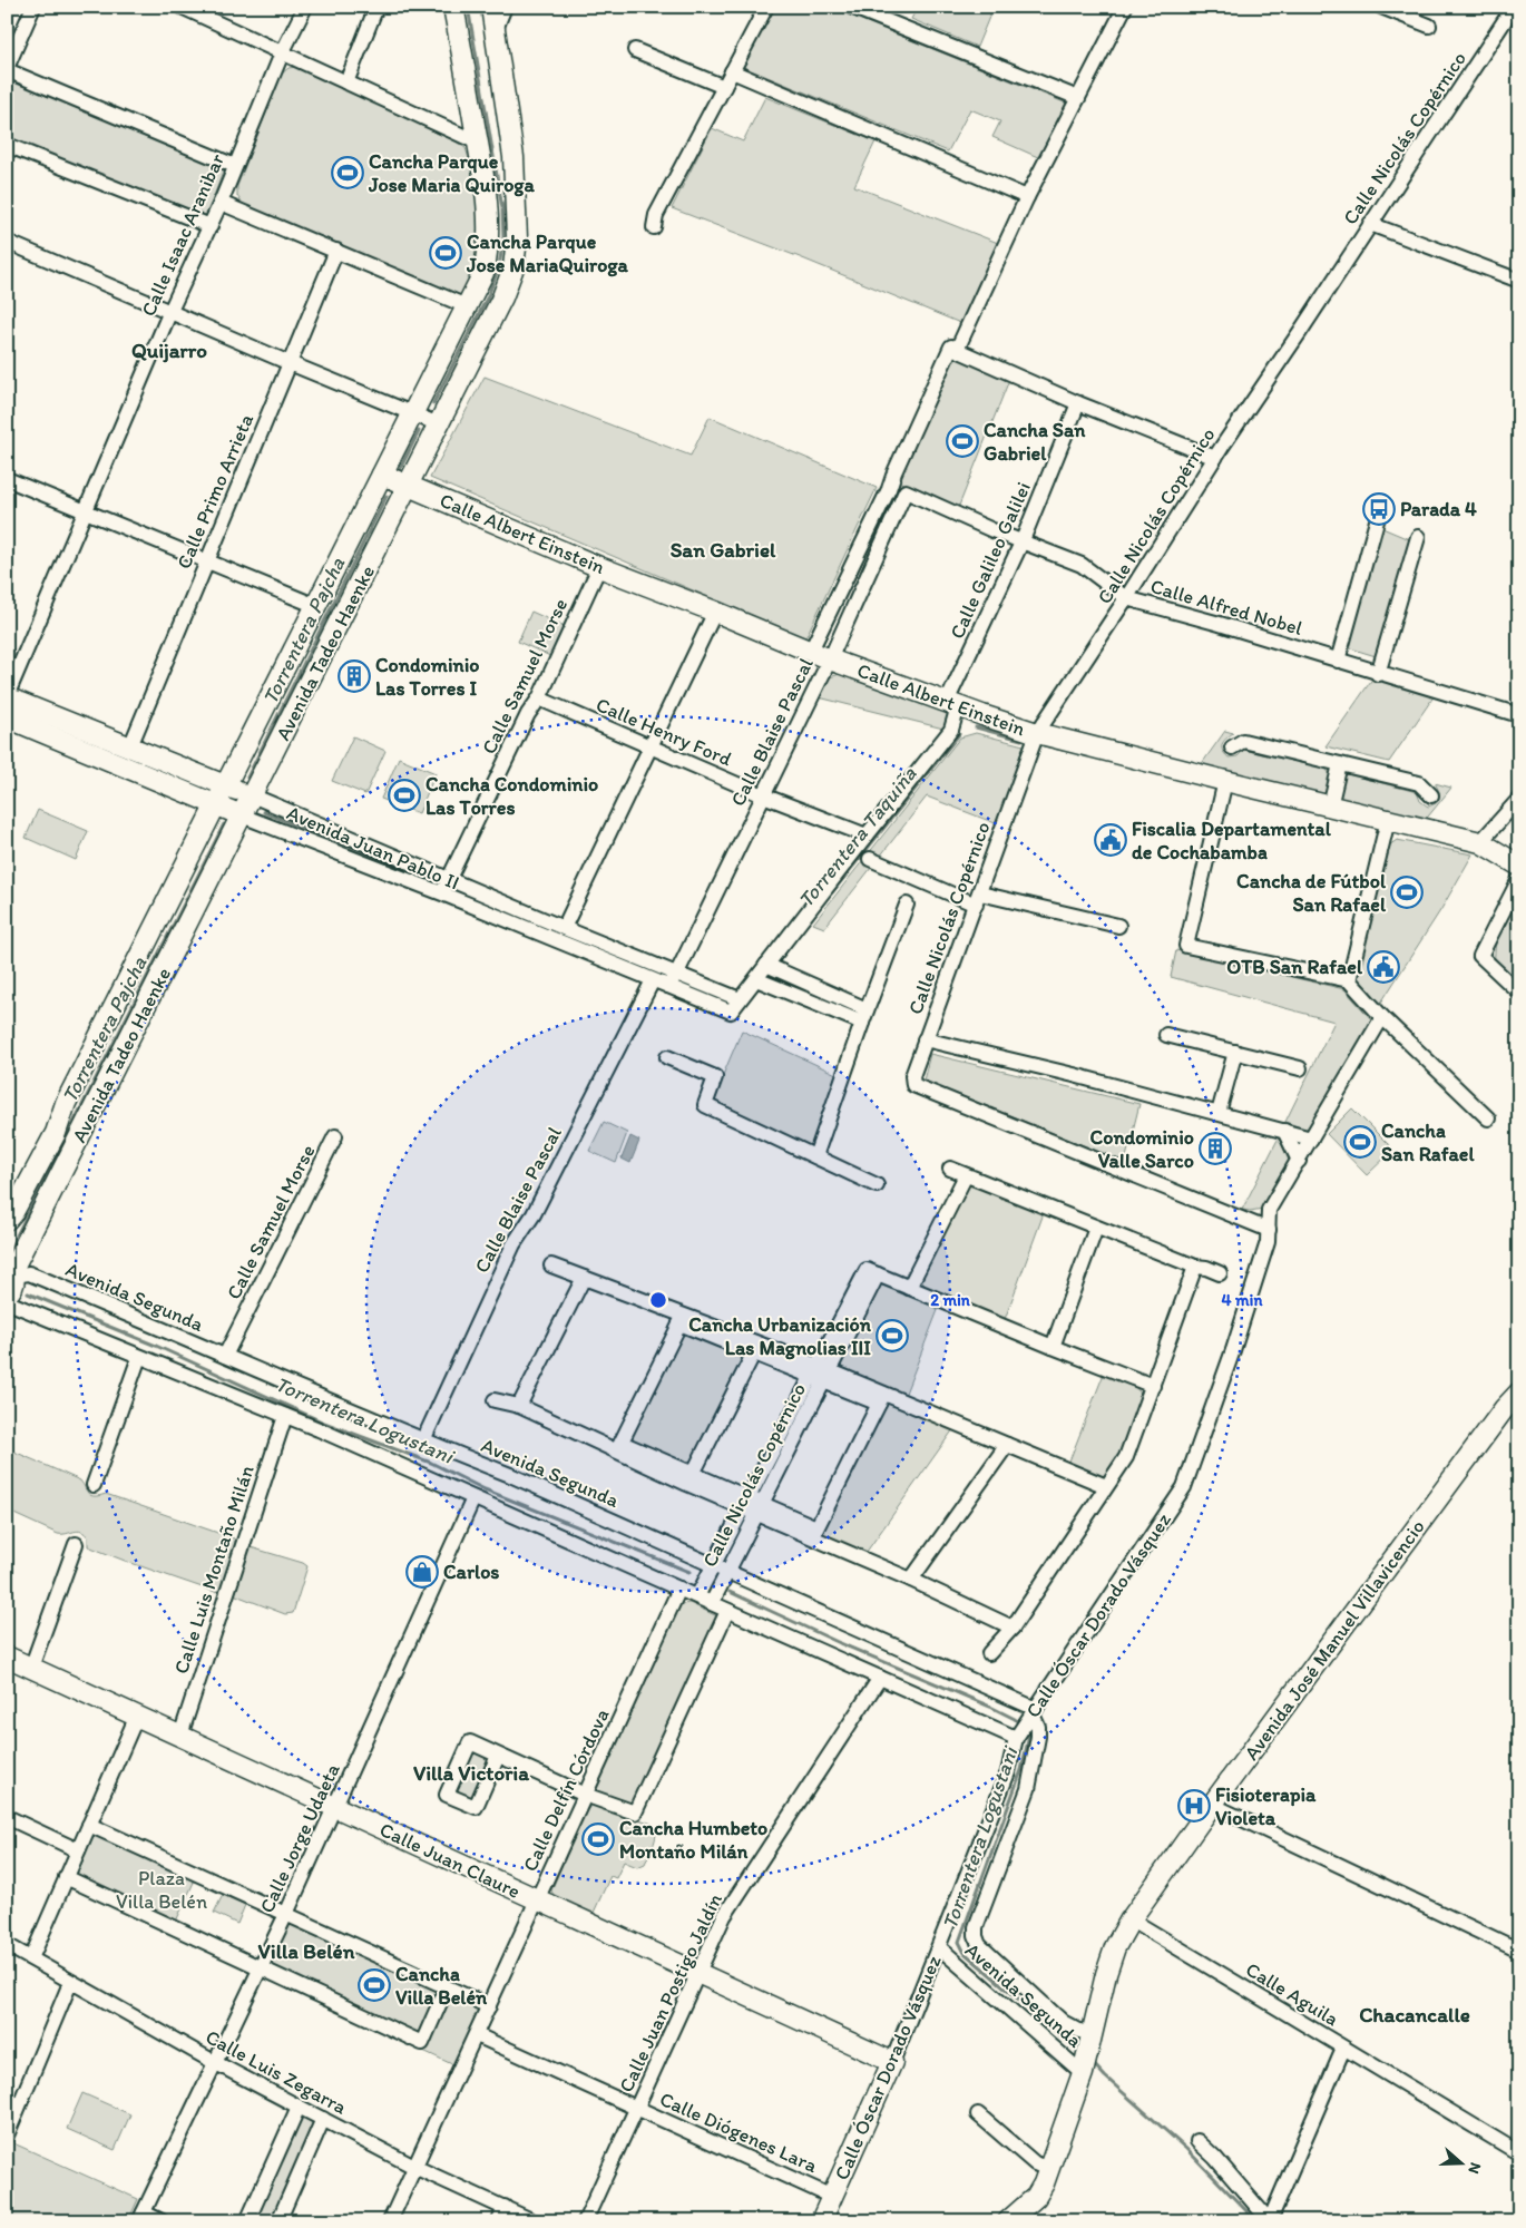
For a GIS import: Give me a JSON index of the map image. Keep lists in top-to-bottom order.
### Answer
{
  "streets": {
    "main road": [
      "Calle Albert Einstein",
      "Avenida Tadeo Haenke",
      "Avenida Juan Pablo II",
      "Calle Óscar Dorado Vásquez",
      "Avenida José Manuel Villavicencio",
      "Calle Juan Claure"
    ],
    "street": [
      "Calle Nicolás Copérnico",
      "Calle Isaac Aranibar",
      "Calle Primo Arrieta",
      "Calle Galileo Galilei",
      "Calle Alfred Nobel",
      "Calle Samuel Morse",
      "Calle Henry Ford",
      "Calle Blaise Pascal",
      "Avenida Segunda",
      "Calle Luis Montaño Milán",
      "Calle Delfín Córdova",
      "Calle Jorge Udaeta",
      "Calle Juan Postigo Jaldín",
      "Calle Aguila",
      "Calle Luis Zegarra",
      "Calle Diógenes Lara"
    ]
  },
  "crossings": [
    ["Calle Nicolás Copérnico", "Calle Albert Einstein"],
    ["Calle Nicolás Copérnico", "Calle Alfred Nobel"],
    ["Calle Nicolás Copérnico", "Avenida Segunda"],
    ["Calle Nicolás Copérnico", "Calle Óscar Dorado Vásquez"],
    ["Calle Isaac Aranibar", "Avenida Juan Pablo II"],
    ["Calle Primo Arrieta", "Avenida Juan Pablo II"],
    ["Calle Albert Einstein", "Calle Galileo Galilei"],
    ["Calle Albert Einstein", "Avenida Tadeo Haenke"],
    ["Calle Albert Einstein", "Calle Samuel Morse"],
    ["Calle Albert Einstein", "Calle Blaise Pascal"],
    ["Calle Galileo Galilei", "Calle Alfred Nobel"],
    ["Calle Galileo Galilei", "Calle Henry Ford"],
    ["Calle Galileo Galilei", "Avenida Juan Pablo II"],
    ["Calle Alfred Nobel", "Calle Blaise Pascal"],
    ["Avenida Tadeo Haenke", "Avenida Juan Pablo II"],
    ["Avenida Tadeo Haenke", "Avenida Segunda"],
    ["Calle Samuel Morse", "Calle Henry Ford"],
    ["Calle Samuel Morse", "Avenida Juan Pablo II"],
    ["Calle Samuel Morse", "Avenida Segunda"],
    ["Calle Henry Ford", "Calle Blaise Pascal"],
    ["Calle Blaise Pascal", "Avenida Juan Pablo II"],
    ["Calle Blaise Pascal", "Avenida Segunda"],
    ["Avenida Segunda", "Calle Óscar Dorado Vásquez"],
    ["Avenida Segunda", "Avenida José Manuel Villavicencio"],
    ["Calle Luis Montaño Milán", "Calle Juan Claure"],
    ["Calle Óscar Dorado Vásquez", "Calle Juan Claure"],
    ["Calle Óscar Dorado Vásquez", "Calle Diógenes Lara"],
    ["Avenida José Manuel Villavicencio", "Calle Aguila"],
    ["Calle Delfín Córdova", "Calle Juan Claure"],
    ["Calle Delfín Córdova", "Calle Luis Zegarra"],
    ["Calle Delfín Córdova", "Calle Diógenes Lara"],
    ["Calle Jorge Udaeta", "Calle Juan Claure"],
    ["Calle Jorge Udaeta", "Calle Luis Zegarra"],
    ["Calle Juan Claure", "Calle Juan Postigo Jaldín"],
    ["Calle Juan Postigo Jaldín", "Calle Diógenes Lara"]
  ],
  "districts": [
    "Quijarro",
    "San Gabriel",
    "Villa Victoria",
    "Villa Belén",
    "Chacancalle"
  ],
  "water": ["Torrentera Pajcha", "Torrentera Taquiña", "Torrentera Logustani"],
  "parks": ["Plaza Villa Belén"],
  "places": {
    "sports": [
      "Cancha Parque Jose Maria Quiroga",
      "Cancha Parque Jose MariaQuiroga",
      "Cancha San Gabriel",
      "Cancha Condominio Las Torres",
      "Cancha de Fútbol San Rafael",
      "Cancha San Rafael",
      "Cancha Urbanización Las Magnolias III",
      "Cancha Humbeto Montaño Milán",
      "Cancha Villa Belén"
    ],
    "bus stop": ["Parada 4"],
    "building": ["Condominio Las Torres I", "Condominio Valle Sarco"],
    "public building": ["Fiscalia Departamental de Cochabamba", "OTB San Rafael"],
    "shop": ["Carlos"],
    "hospital": ["Fisioterapia Violeta"]
  },
  "north": "right",
  "rings": ["2 min", "4 min"]
}
